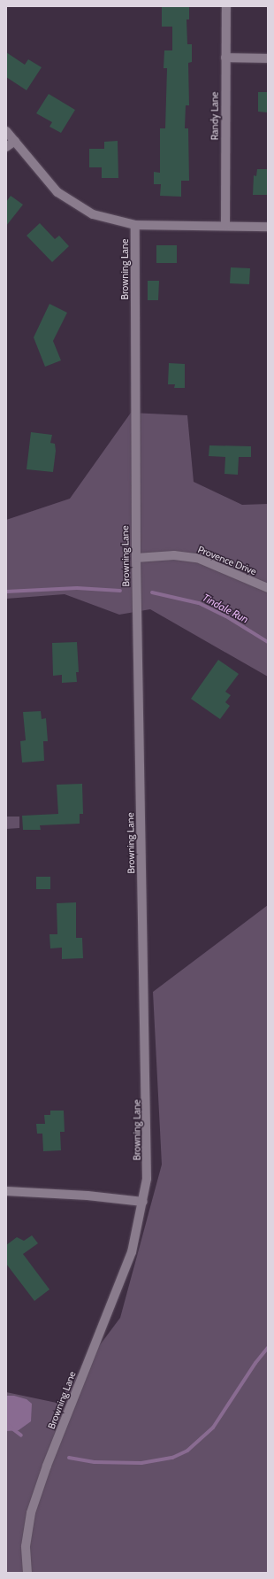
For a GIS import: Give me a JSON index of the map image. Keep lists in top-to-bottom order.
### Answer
{
  "streets": {
    "street": ["Randy Lane", "Browning Lane", "Provence Drive"]
  },
  "crossings": [
    ["Browning Lane", "Provence Drive"]
  ],
  "water": ["Tindale Run"]
}
